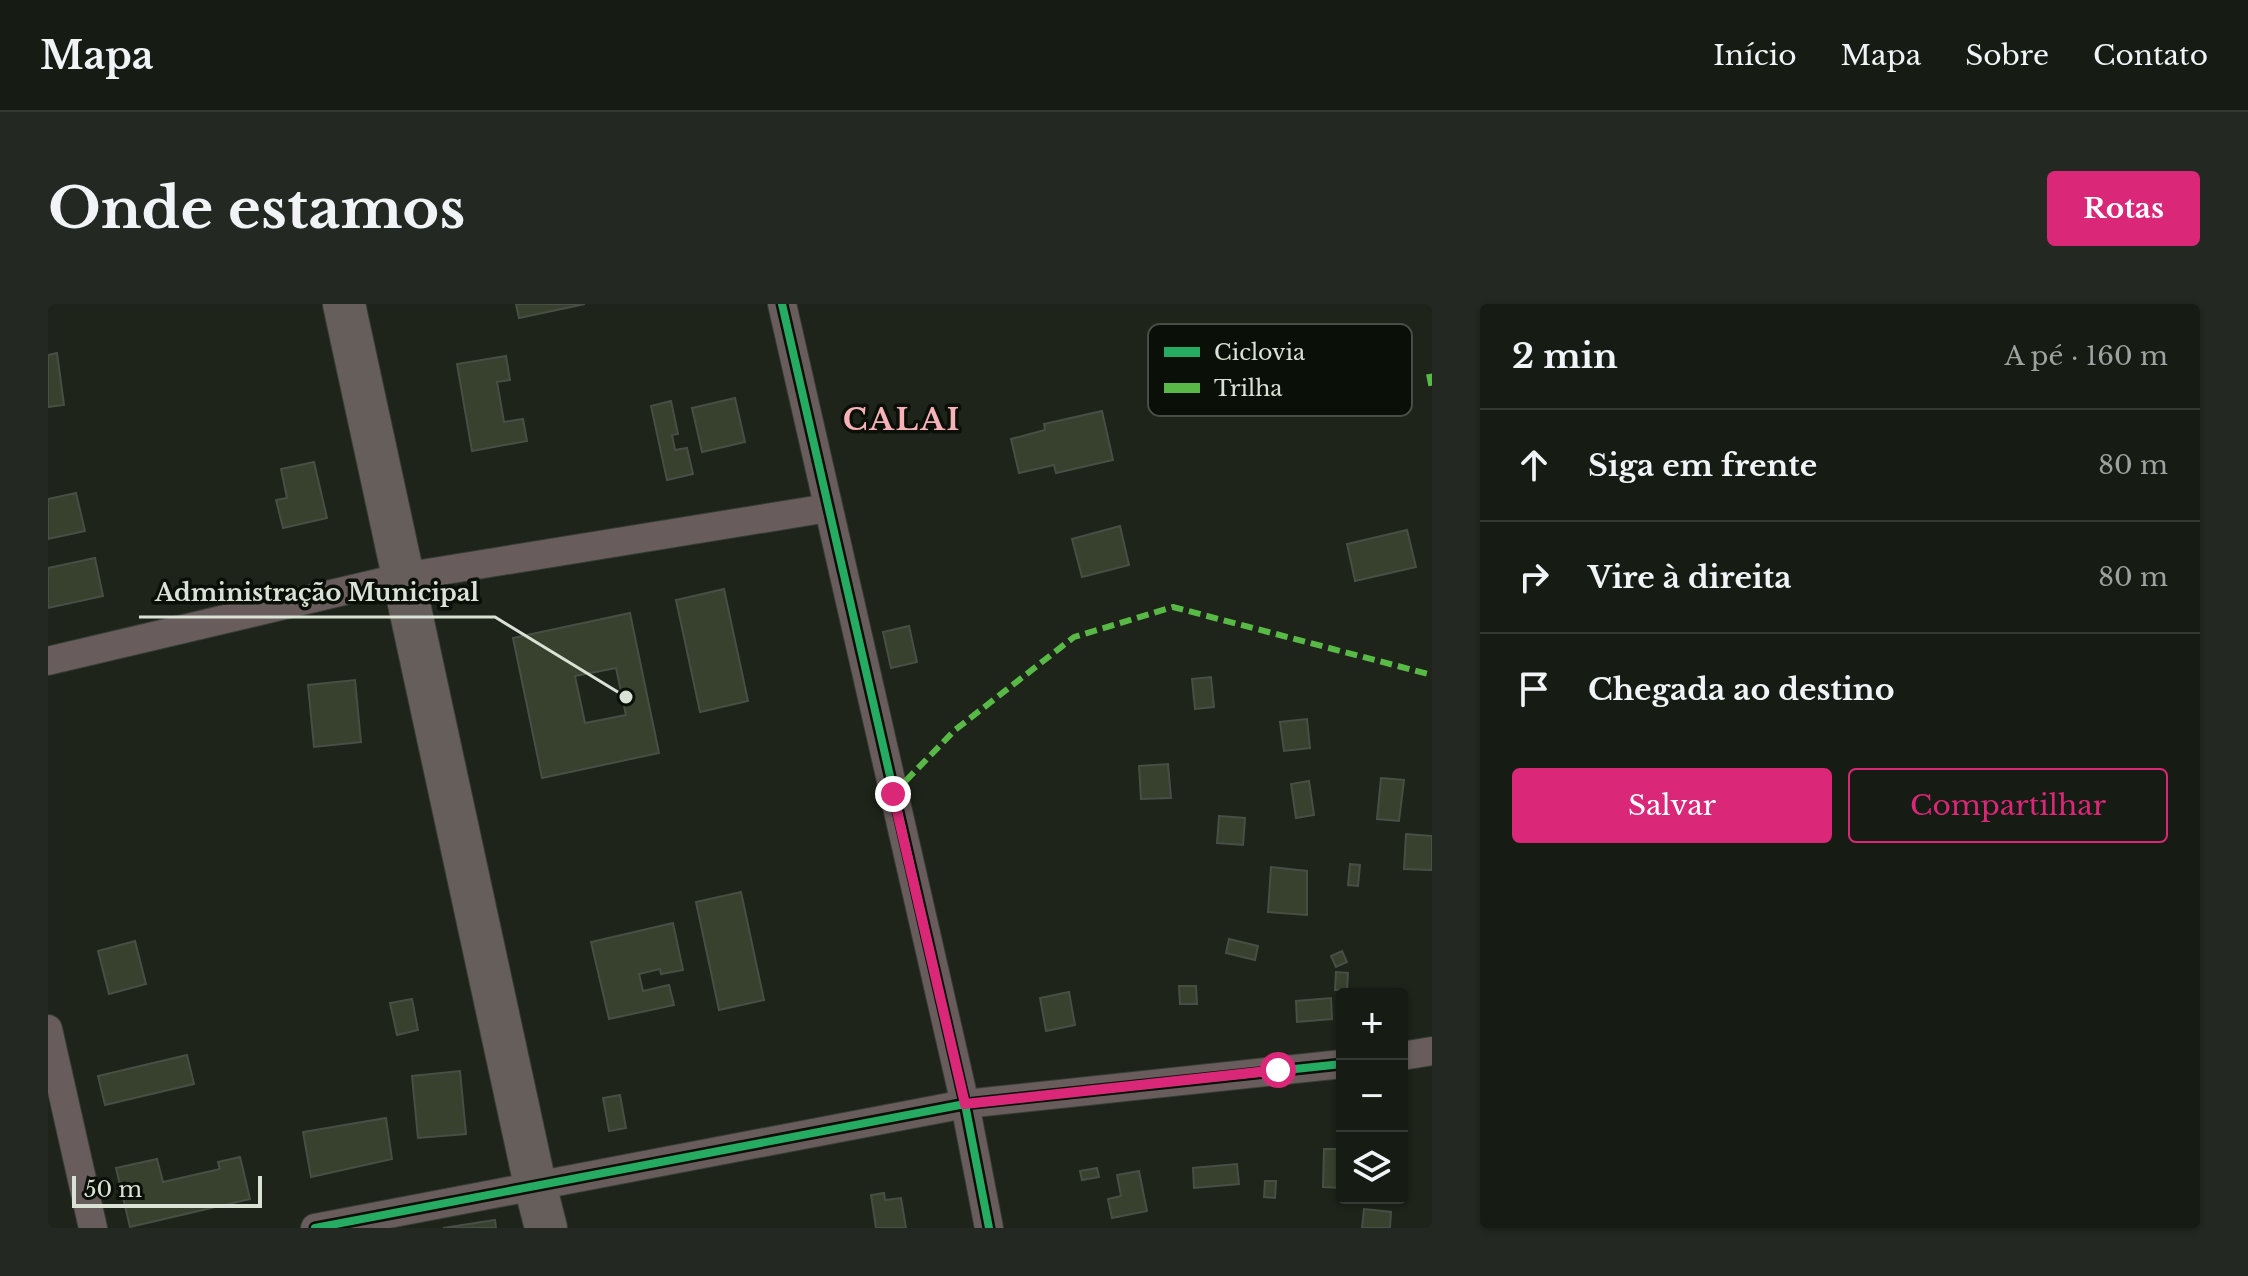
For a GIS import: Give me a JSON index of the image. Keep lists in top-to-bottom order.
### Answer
{
  "districts": ["CALAI"],
  "places": ["Administração Municipal"],
  "legend": ["Ciclovia", "Trilha"],
  "scale_bar": "50 m",
  "page": {
    "header": "Mapa",
    "nav": [
      "Início",
      "Mapa",
      "Sobre",
      "Contato"
    ],
    "buttons": [
      "Rotas",
      ["Salvar", "Compartilhar"]
    ],
    "title": "Onde estamos",
    "heading": ["2 min", "A pé · 160 m"],
    "list": [
      ["Siga em frente", "80 m"],
      ["Vire à direita", "80 m"],
      "Chegada ao destino"
    ],
    "map_buttons": ["+", "−"],
    "scale": "50 m"
  }
}
